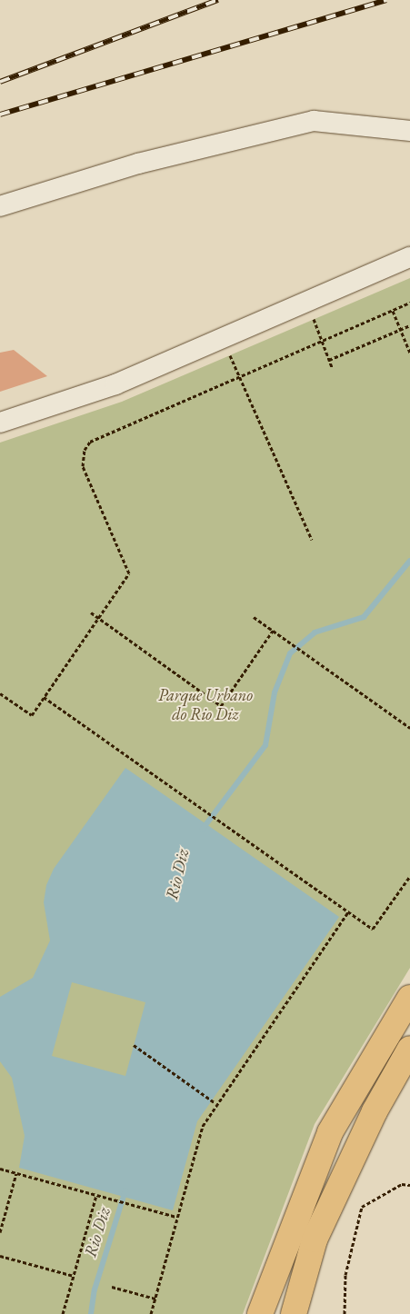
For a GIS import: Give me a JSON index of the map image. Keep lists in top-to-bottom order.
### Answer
{
  "water": ["Rio Diz"],
  "parks": ["Parque Urbano do Rio Diz"]
}
